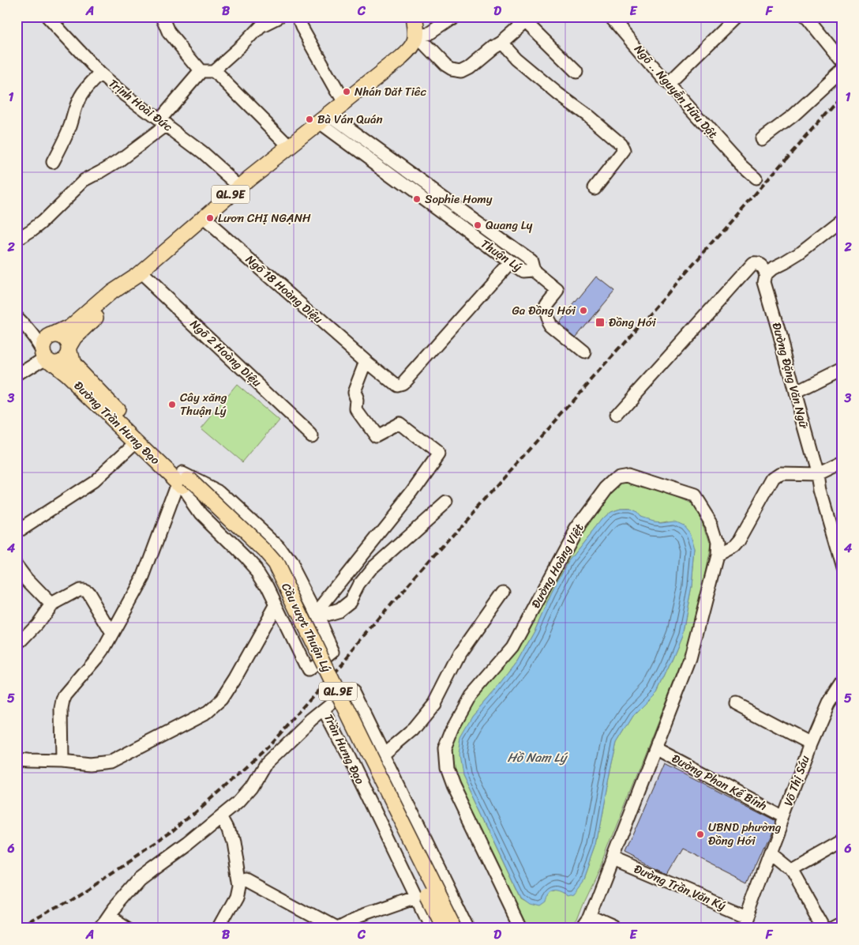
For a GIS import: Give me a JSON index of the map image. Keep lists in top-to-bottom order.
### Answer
{
  "streets": {
    "main road": ["QL.9E", "Đường Trần Hưng Đạo", "Cầu vượt Thuận Lý"],
    "street": [
      "Ngõ .. Nguyễn Hữu Dật",
      "Trịnh Hoài Đức",
      "Thuận Lý",
      "Ngõ 18 Hoàng Diệu",
      "Ngõ 2 Hoàng Diệu",
      "Đường Đặng Văn Ngữ",
      "Đường Hoàng Việt",
      "Trần Hưng Đạo",
      "Võ Thị Sáu",
      "Đường Phan Kế Bính",
      "Đường Trần Văn Ký"
    ]
  },
  "crossings": [
    ["Trịnh Hoài Đức", "QL.9E"],
    ["QL.9E", "Thuận Lý"],
    ["QL.9E", "Ngõ 18 Hoàng Diệu"],
    ["QL.9E", "Ngõ 2 Hoàng Diệu"],
    ["QL.9E", "Đường Trần Hưng Đạo"],
    ["QL.9E", "Cầu vượt Thuận Lý"],
    ["Thuận Lý", "Ngõ 18 Hoàng Diệu"],
    ["Đường Trần Hưng Đạo", "Cầu vượt Thuận Lý"],
    ["Đường Hoàng Việt", "Đường Phan Kế Bính"],
    ["Đường Hoàng Việt", "Đường Trần Văn Ký"],
    ["Võ Thị Sáu", "Đường Phan Kế Bính"],
    ["Võ Thị Sáu", "Đường Trần Văn Ký"]
  ],
  "water": ["Hồ Nam Lý"],
  "places": {
    "other": [
      "Nhán Dăt Tiêc",
      "Bà Ván Quán",
      "Sophie Homy",
      "Lươn CHỊ NGẠNH",
      "Quang Ly",
      "Ga Đồng Hới",
      "Cây xăng Thuận Lý",
      "UBND phường Đồng Hới"
    ],
    "transit": ["Đồng Hới"]
  },
  "grid": {
    "columns": [
      "A",
      "B",
      "C",
      "D",
      "E",
      "F"
    ],
    "rows": [
      "1",
      "2",
      "3",
      "4",
      "5",
      "6"
    ]
  }
}
